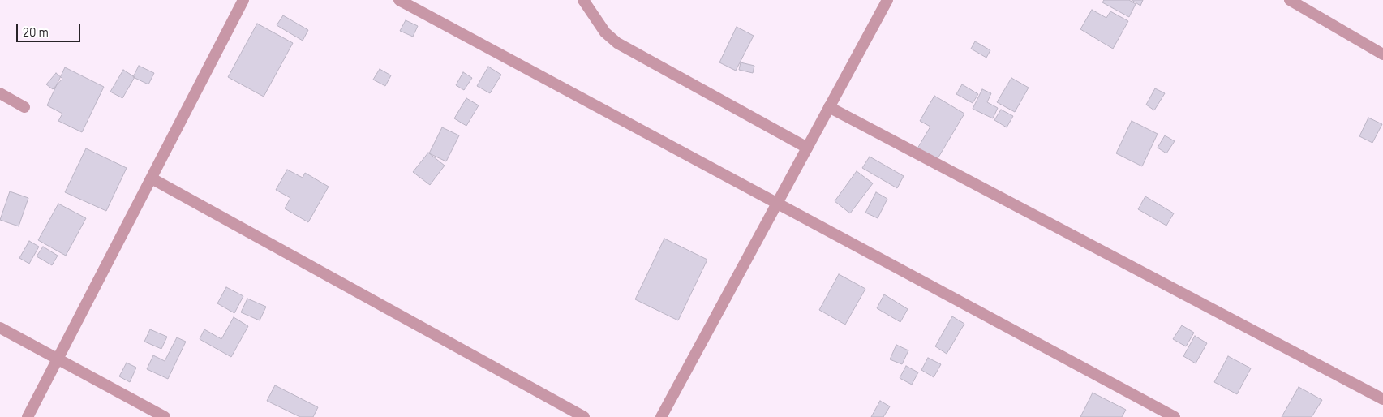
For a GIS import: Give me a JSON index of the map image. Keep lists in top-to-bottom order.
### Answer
{
  "scale_bar": "20 m"
}
